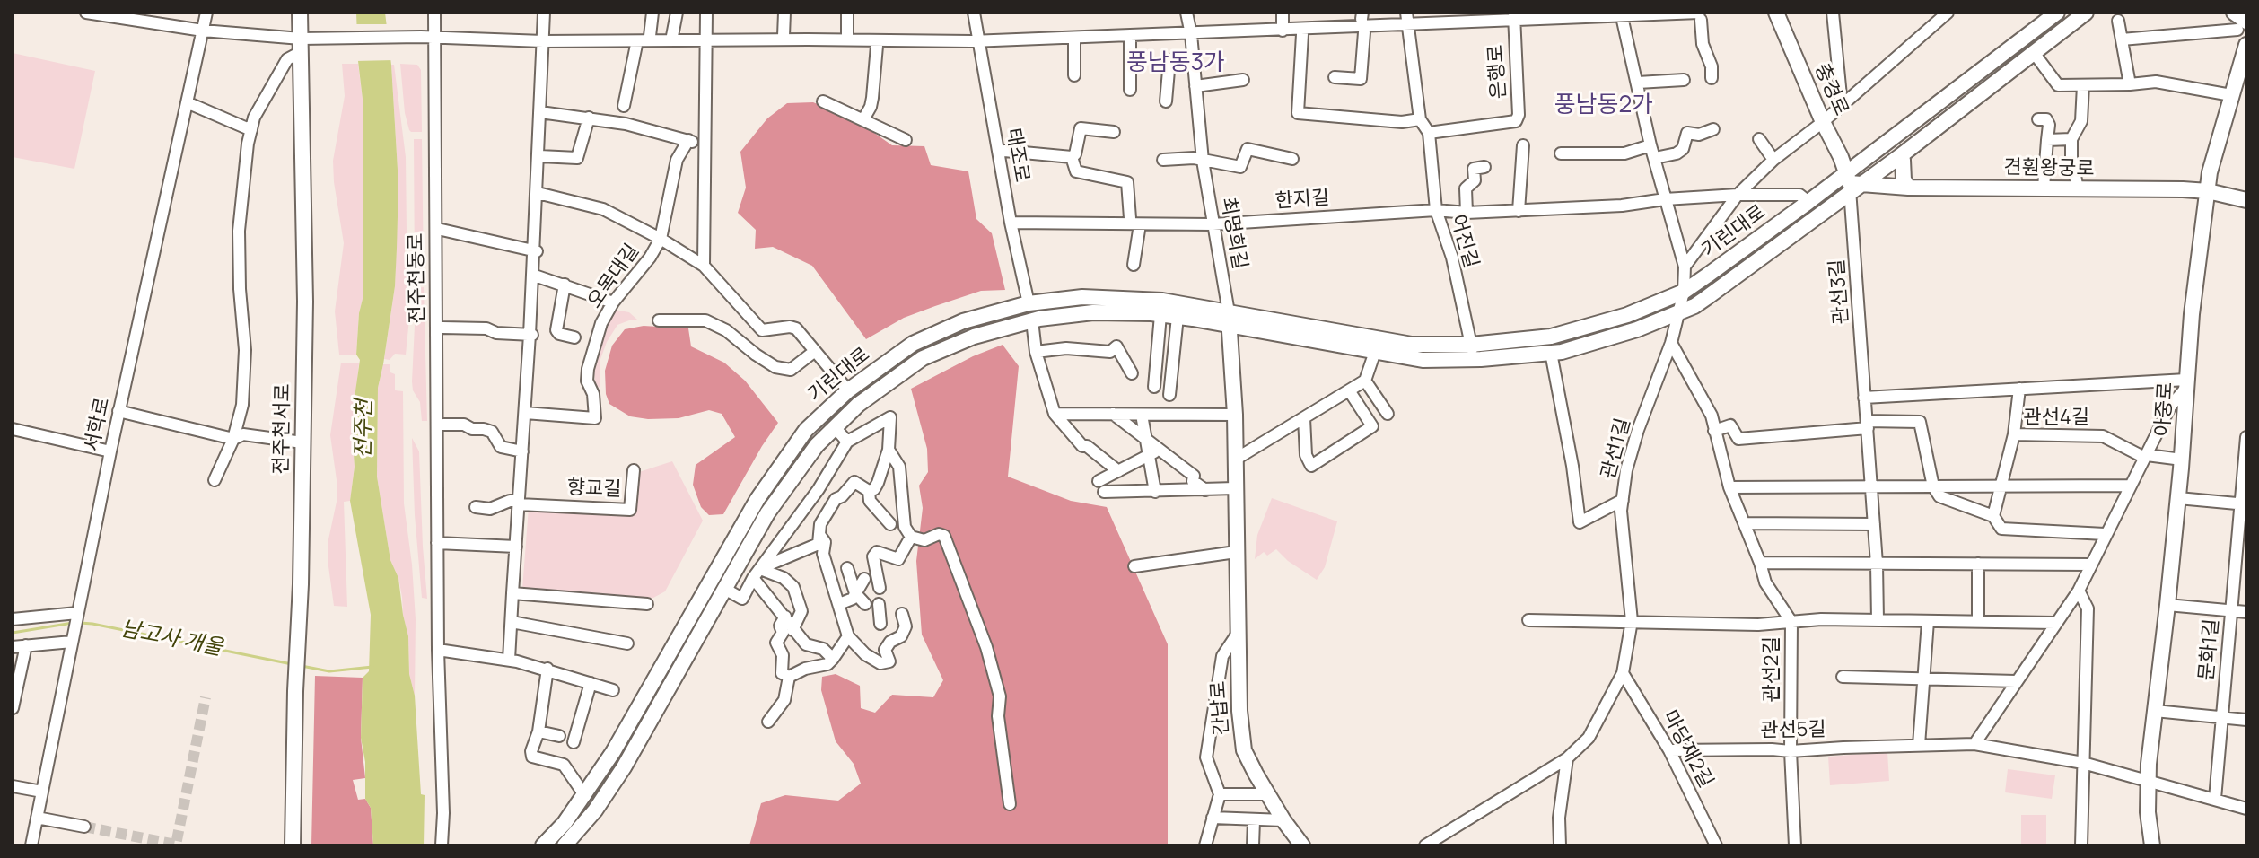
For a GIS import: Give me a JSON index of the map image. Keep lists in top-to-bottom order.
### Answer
{
  "streets": {
    "street": [
      "은행로",
      "충경로",
      "태조로",
      "견훤왕궁로",
      "한지길",
      "기린대로",
      "최명희길",
      "어진길",
      "오목대길",
      "전주천동로",
      "관선3길",
      "아중로",
      "관선4길",
      "서학로",
      "전주천서로",
      "관선1길",
      "향교길",
      "문화1길",
      "관선2길",
      "간납로",
      "관선5길",
      "마당재2길"
    ]
  },
  "crossings": [
    ["은행로", "태조로"],
    ["은행로", "최명희길"],
    ["은행로", "어진길"],
    ["은행로", "전주천동로"],
    ["은행로", "서학로"],
    ["은행로", "전주천서로"],
    ["은행로", "관선1길"],
    ["충경로", "견훤왕궁로"],
    ["충경로", "기린대로"],
    ["충경로", "관선3길"],
    ["태조로", "한지길"],
    ["태조로", "기린대로"],
    ["견훤왕궁로", "기린대로"],
    ["견훤왕궁로", "관선3길"],
    ["견훤왕궁로", "아중로"],
    ["한지길", "기린대로"],
    ["한지길", "최명희길"],
    ["한지길", "어진길"],
    ["한지길", "관선1길"],
    ["기린대로", "최명희길"],
    ["기린대로", "어진길"],
    ["기린대로", "오목대길"],
    ["기린대로", "관선3길"],
    ["기린대로", "관선1길"],
    ["기린대로", "간납로"],
    ["최명희길", "간납로"],
    ["관선3길", "관선2길"],
    ["아중로", "관선4길"],
    ["아중로", "관선5길"],
    ["관선1길", "관선2길"],
    ["관선1길", "마당재2길"],
    ["관선2길", "관선5길"],
    ["관선5길", "마당재2길"]
  ],
  "districts": ["풍남동3가", "풍남동2가"],
  "water": ["전주천", "남고사 개울"]
}
